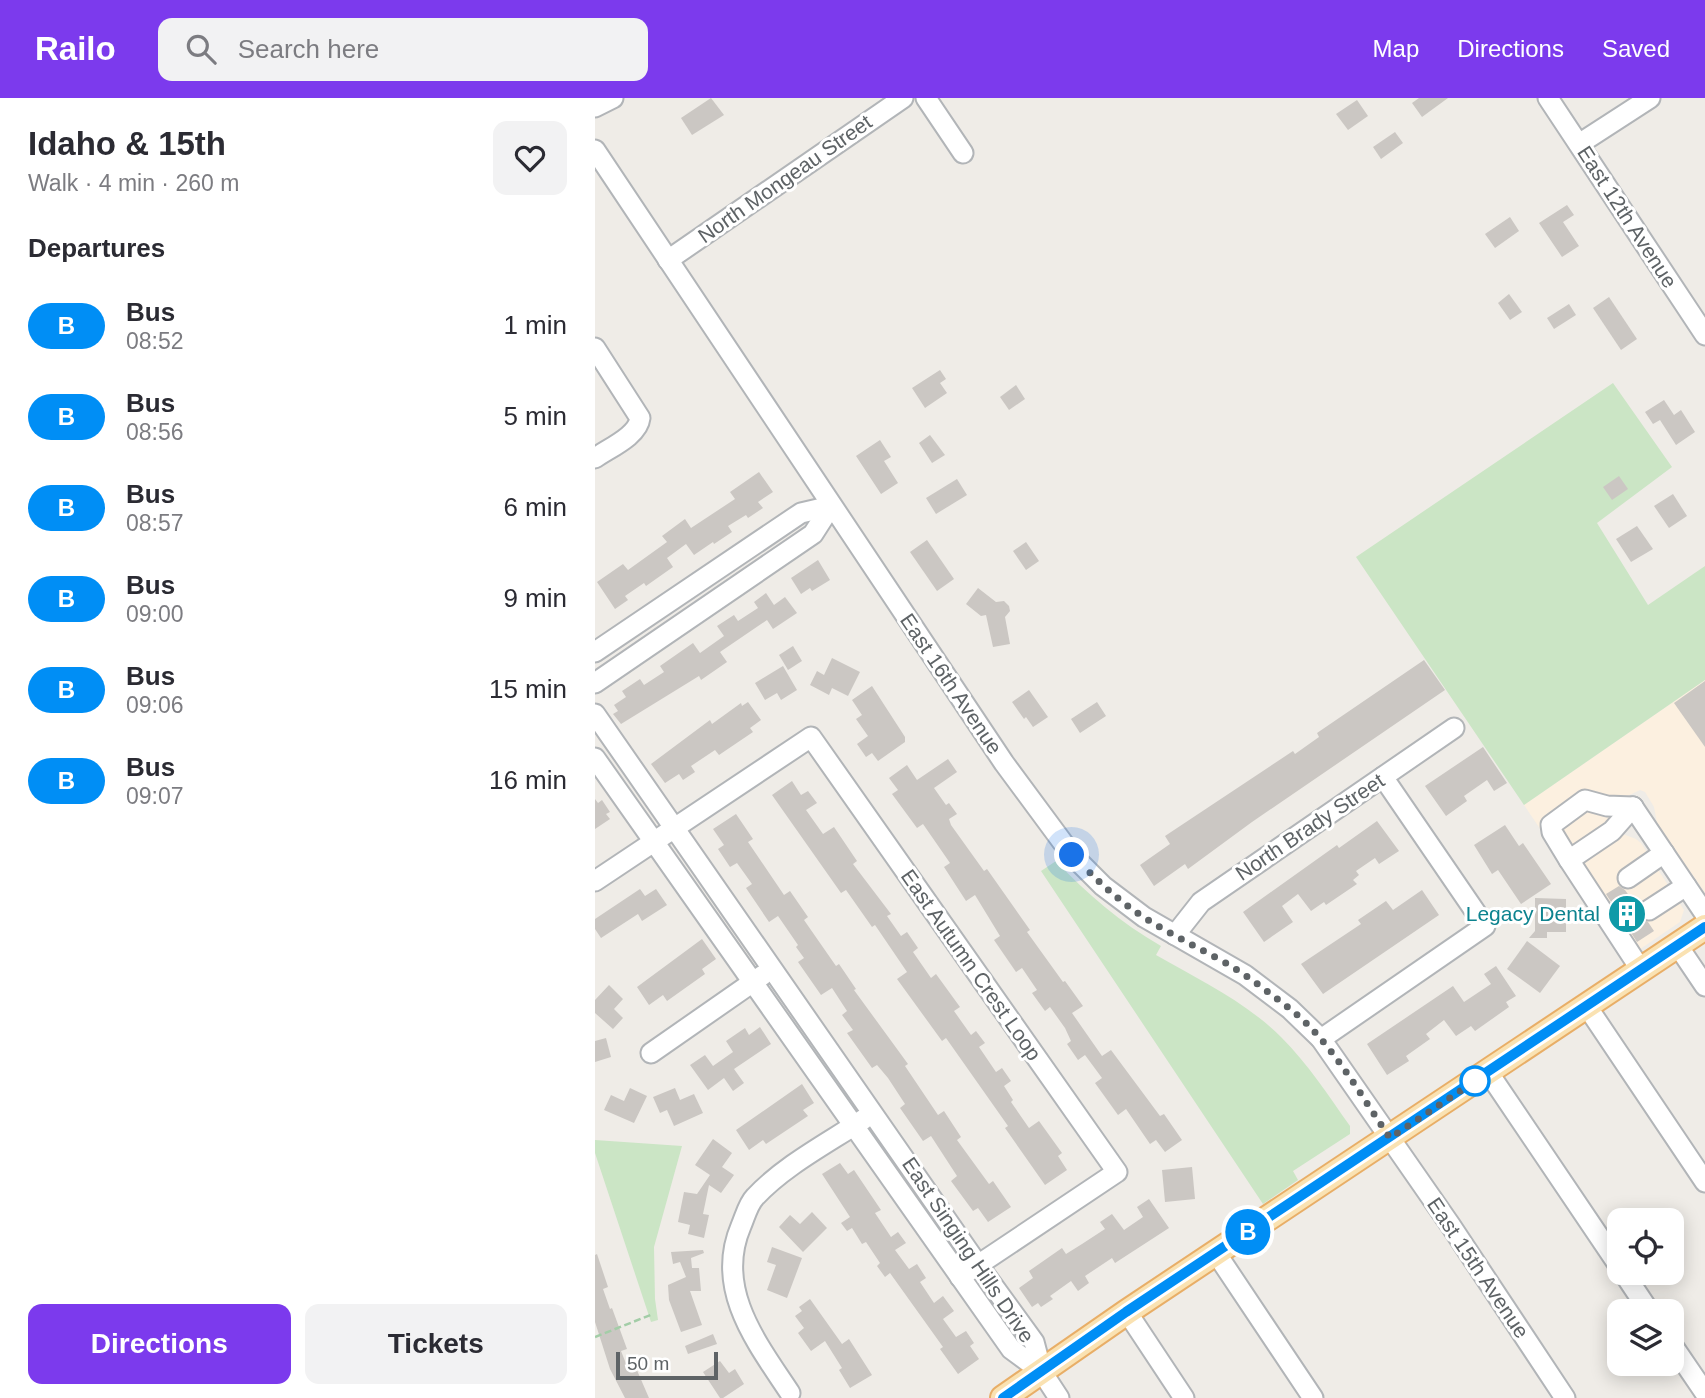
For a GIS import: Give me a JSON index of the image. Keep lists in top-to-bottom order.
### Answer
{
  "streets": {
    "street": [
      "North Mongeau Street",
      "East 12th Avenue",
      "East 16th Avenue",
      "North Brady Street",
      "East Autumn Crest Loop",
      "East Singing Hills Drive",
      "East 15th Avenue"
    ]
  },
  "crossings": [
    ["North Mongeau Street", "East 16th Avenue"],
    ["East 16th Avenue", "North Brady Street"],
    ["East 16th Avenue", "East 15th Avenue"],
    ["East Autumn Crest Loop", "East Singing Hills Drive"]
  ],
  "places": {
    "building": ["Legacy Dental"]
  },
  "lines": ["bus line B"],
  "scale_bar": "50 m",
  "page": {
    "header": "Railo",
    "search": "Search here",
    "nav": ["Map", "Directions", "Saved"],
    "heading": [
      ["Idaho & 15th", "Walk · 4 min · 260 m"],
      "Departures"
    ],
    "on_map": "B",
    "list": [
      {
        "mark": "B",
        "name": "Bus",
        "note": "08:52",
        "value": "1 min"
      },
      {
        "mark": "B",
        "name": "Bus",
        "note": "08:56",
        "value": "5 min"
      },
      {
        "mark": "B",
        "name": "Bus",
        "note": "08:57",
        "value": "6 min"
      },
      {
        "mark": "B",
        "name": "Bus",
        "note": "09:00",
        "value": "9 min"
      },
      {
        "mark": "B",
        "name": "Bus",
        "note": "09:06",
        "value": "15 min"
      },
      {
        "mark": "B",
        "name": "Bus",
        "note": "09:07",
        "value": "16 min"
      }
    ],
    "buttons": ["Directions", "Tickets"],
    "scale": "50 m"
  }
}
